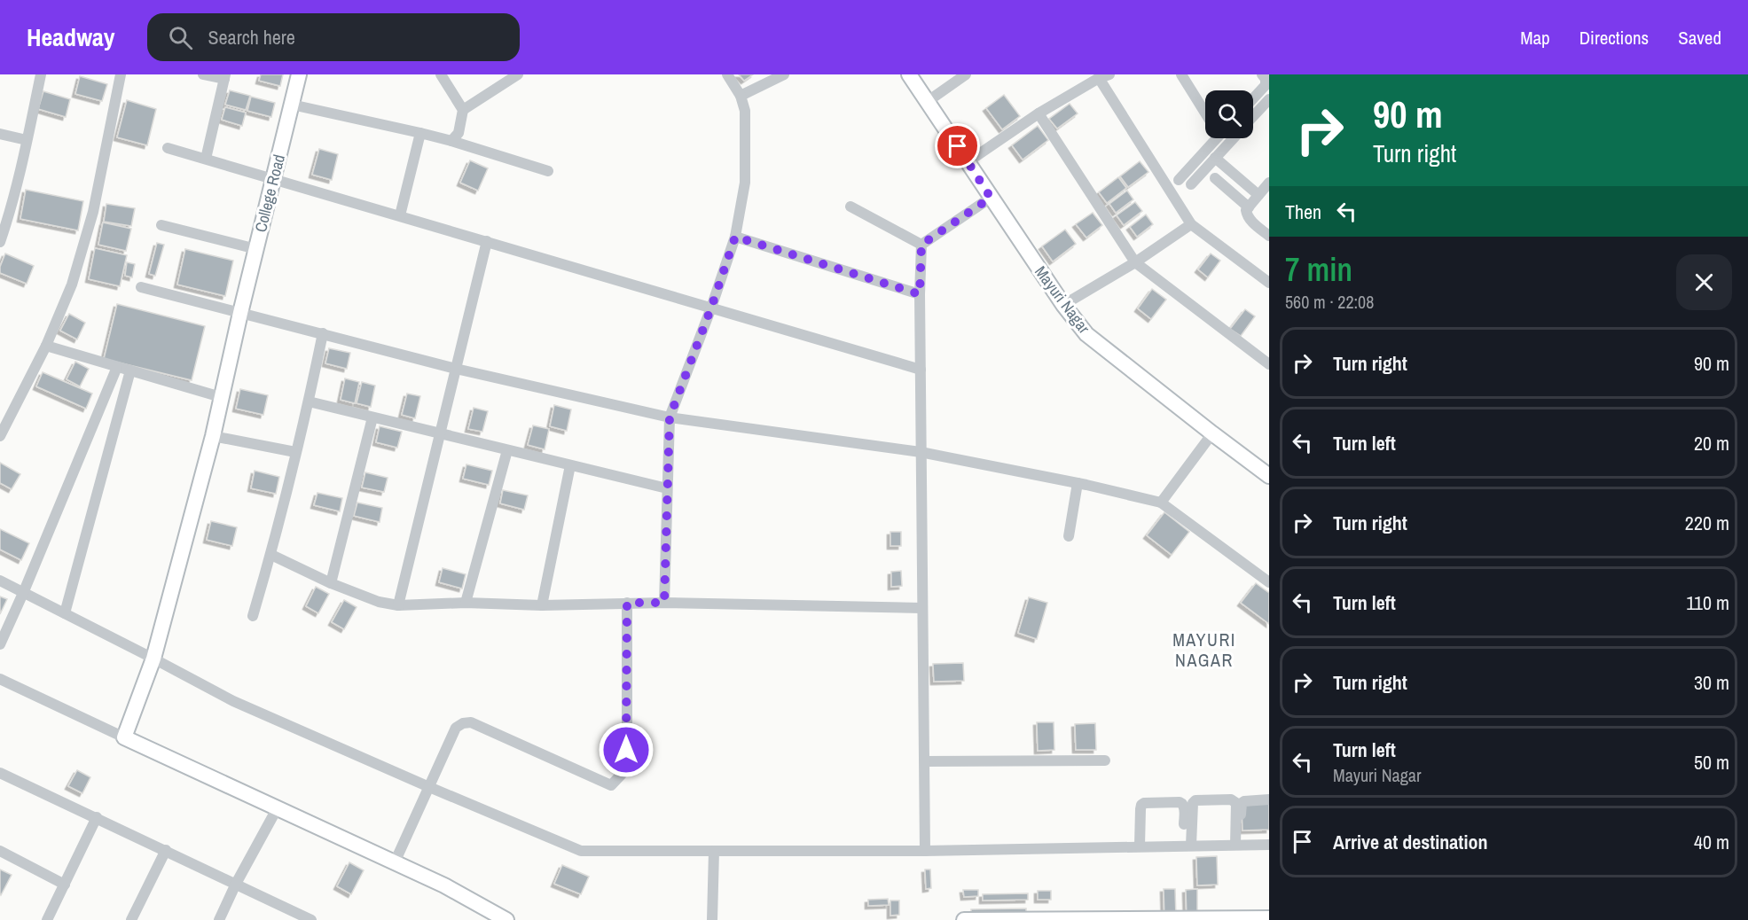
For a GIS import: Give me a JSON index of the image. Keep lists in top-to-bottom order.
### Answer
{
  "streets": {
    "street": ["College Road", "Mayuri Nagar"]
  },
  "districts": ["MAYURI NAGAR"],
  "page": {
    "header": "Headway",
    "search": "Search here",
    "nav": ["Map", "Directions", "Saved"],
    "turn": ["90 m", "Turn right"],
    "then": "Then",
    "heading": ["7 min", "560 m · 22:08"],
    "list": [
      {
        "name": "Turn right",
        "value": "90 m"
      },
      {
        "name": "Turn left",
        "value": "20 m"
      },
      {
        "name": "Turn right",
        "value": "220 m"
      },
      {
        "name": "Turn left",
        "value": "110 m"
      },
      {
        "name": "Turn right",
        "value": "30 m"
      },
      {
        "name": "Turn left",
        "note": "Mayuri Nagar",
        "value": "50 m"
      },
      {
        "name": "Arrive at destination",
        "value": "40 m"
      }
    ]
  }
}
